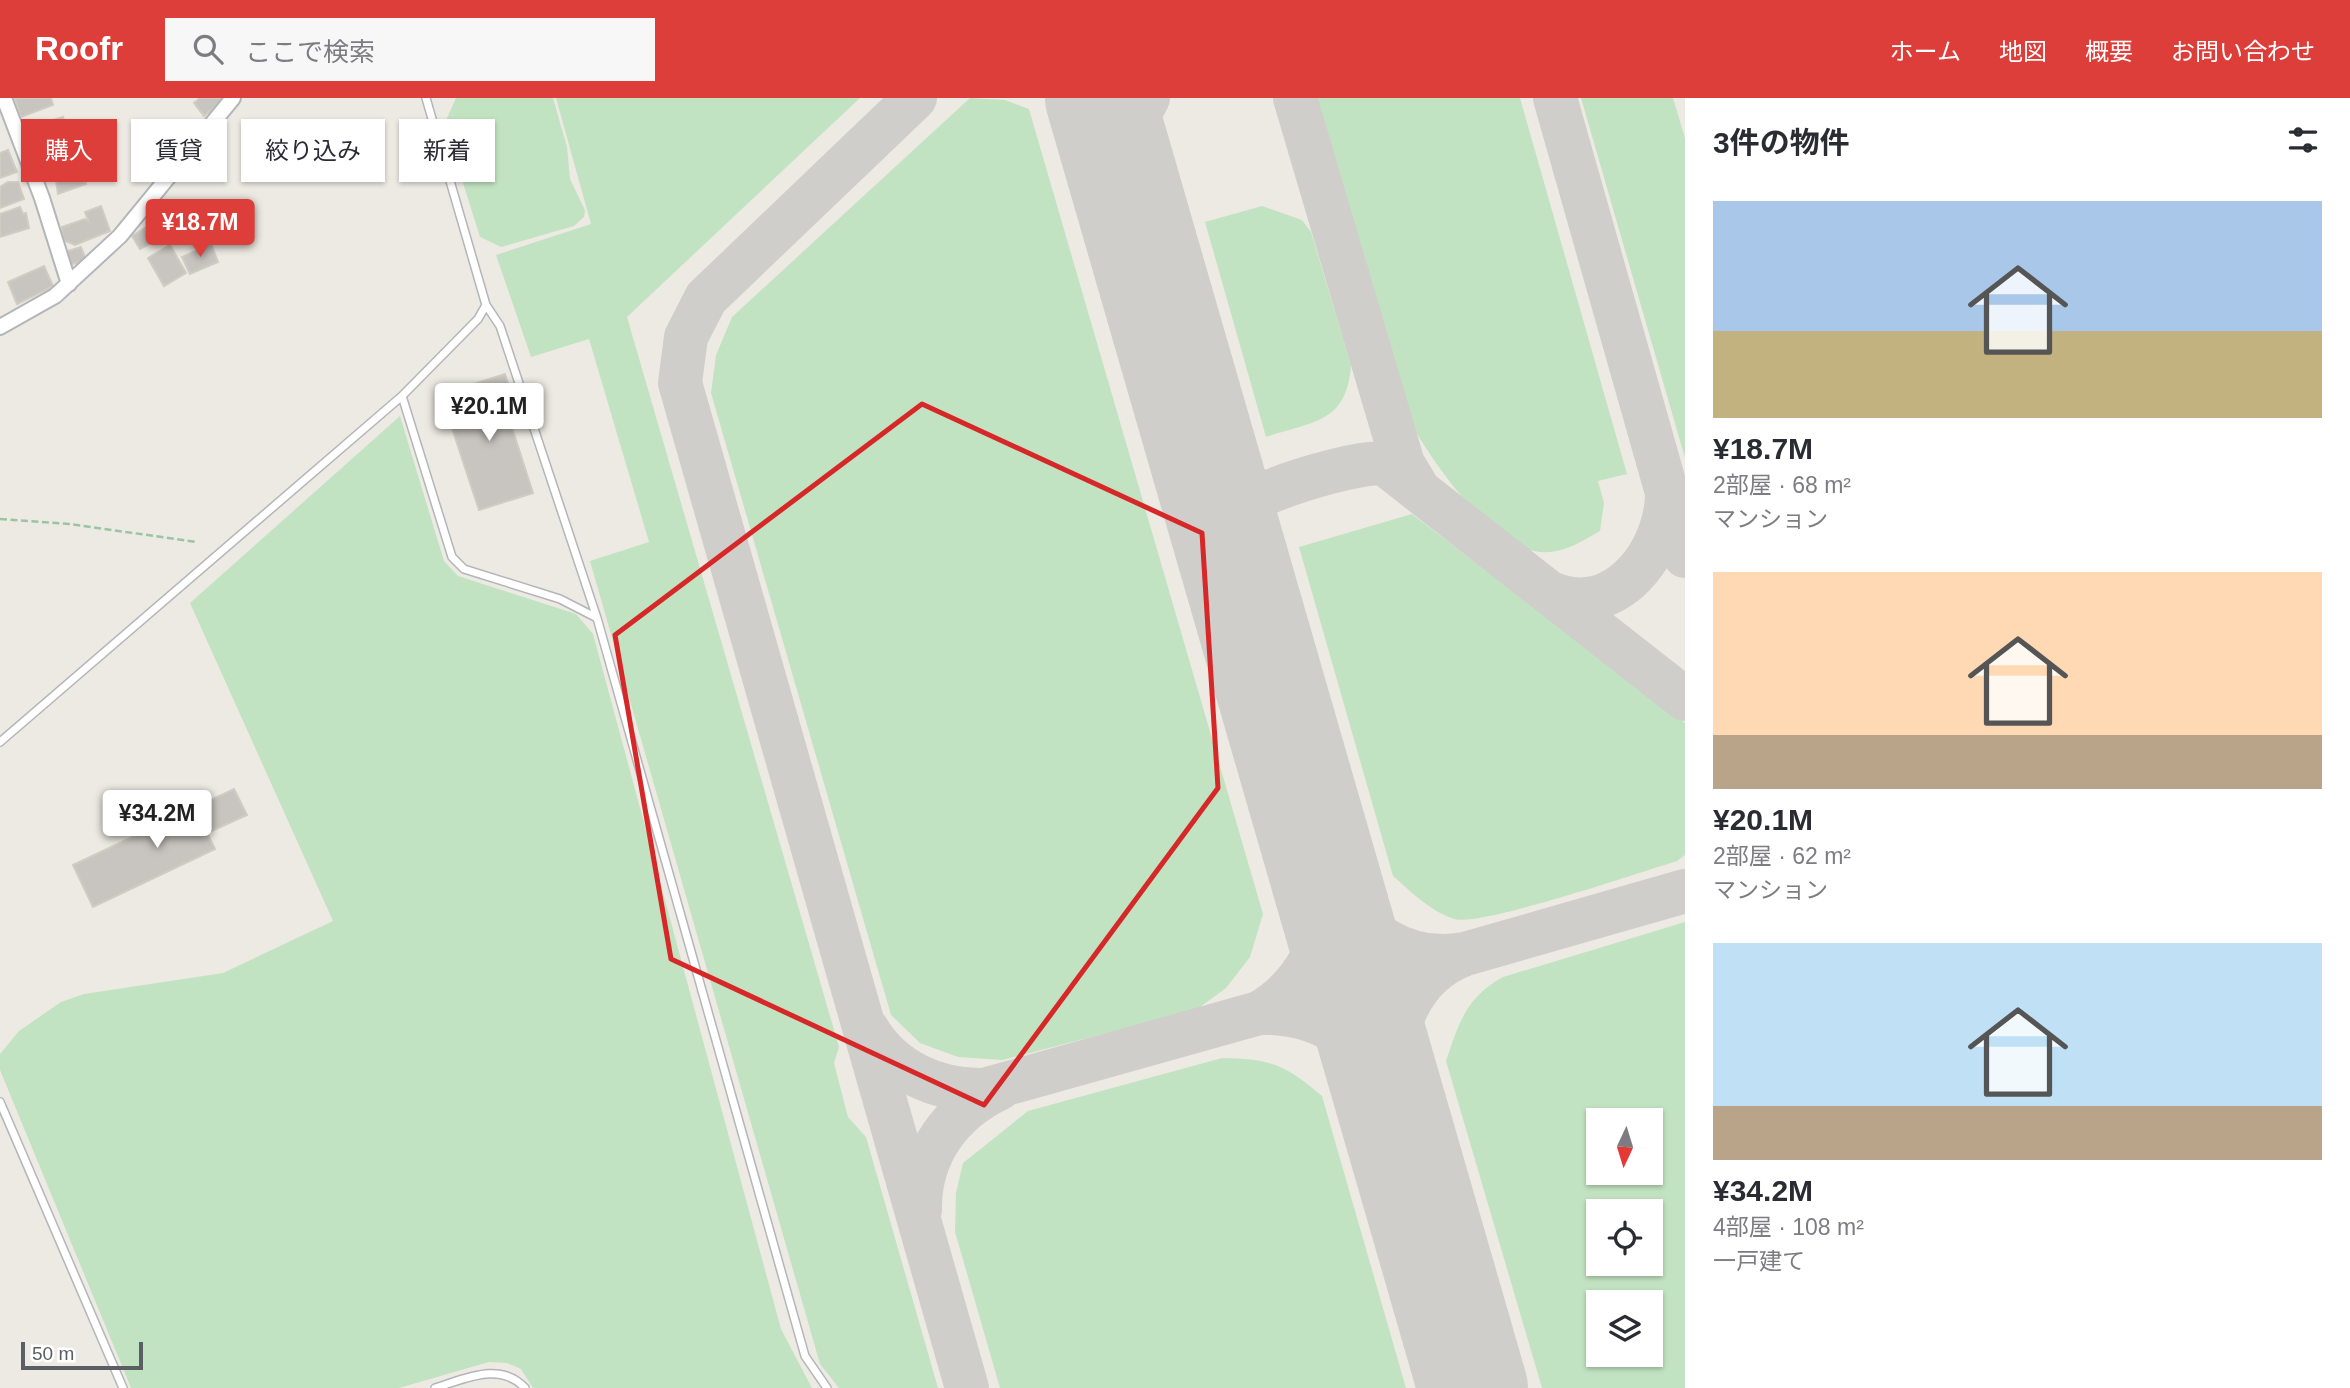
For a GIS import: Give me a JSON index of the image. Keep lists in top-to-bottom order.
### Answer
{
  "scale_bar": "50 m",
  "north": "bottom",
  "page": {
    "header": "Roofr",
    "search": "ここで検索",
    "nav": [
      "ホーム",
      "地図",
      "概要",
      "お問い合わせ"
    ],
    "heading": "3件の物件",
    "chip": [
      "購入",
      "賃貸",
      "絞り込み",
      "新着"
    ],
    "list": [
      {
        "name": "¥18.7M",
        "note": "2部屋 · 68 m² · マンション"
      },
      {
        "name": "¥20.1M",
        "note": "2部屋 · 62 m² · マンション"
      },
      {
        "name": "¥34.2M",
        "note": "4部屋 · 108 m² · 一戸建て"
      }
    ],
    "price": ["¥18.7M", "¥20.1M", "¥34.2M"],
    "scale": "50 m"
  }
}
